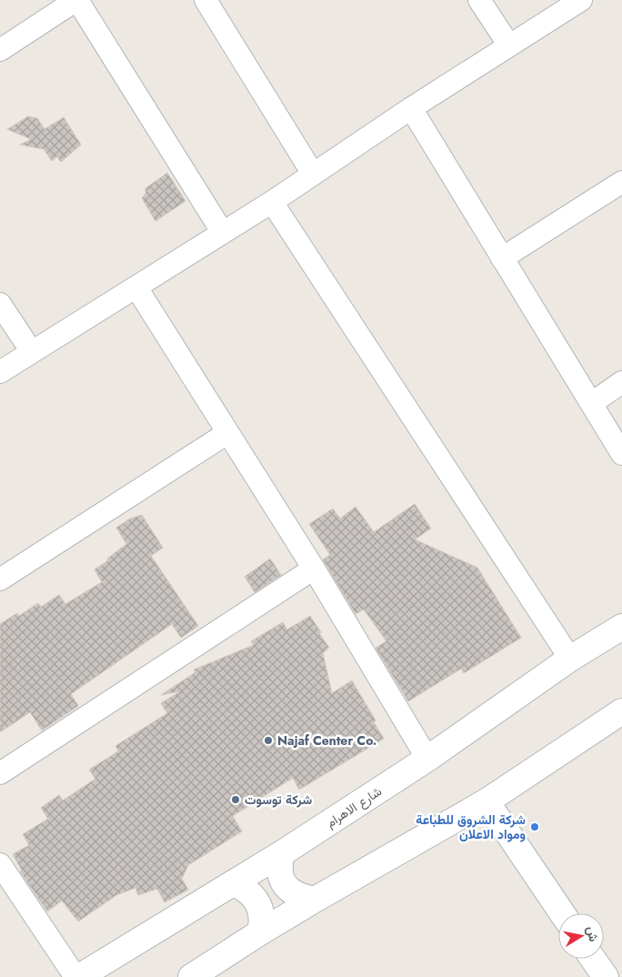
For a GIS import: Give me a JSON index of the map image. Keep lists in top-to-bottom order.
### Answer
{
  "streets": {
    "main road": ["شارع الاهرام"]
  },
  "places": ["Najaf Center Co.", "شركة توسوت", "شركة الشروق للطباعة ومواد الاعلان"],
  "north": "right"
}
